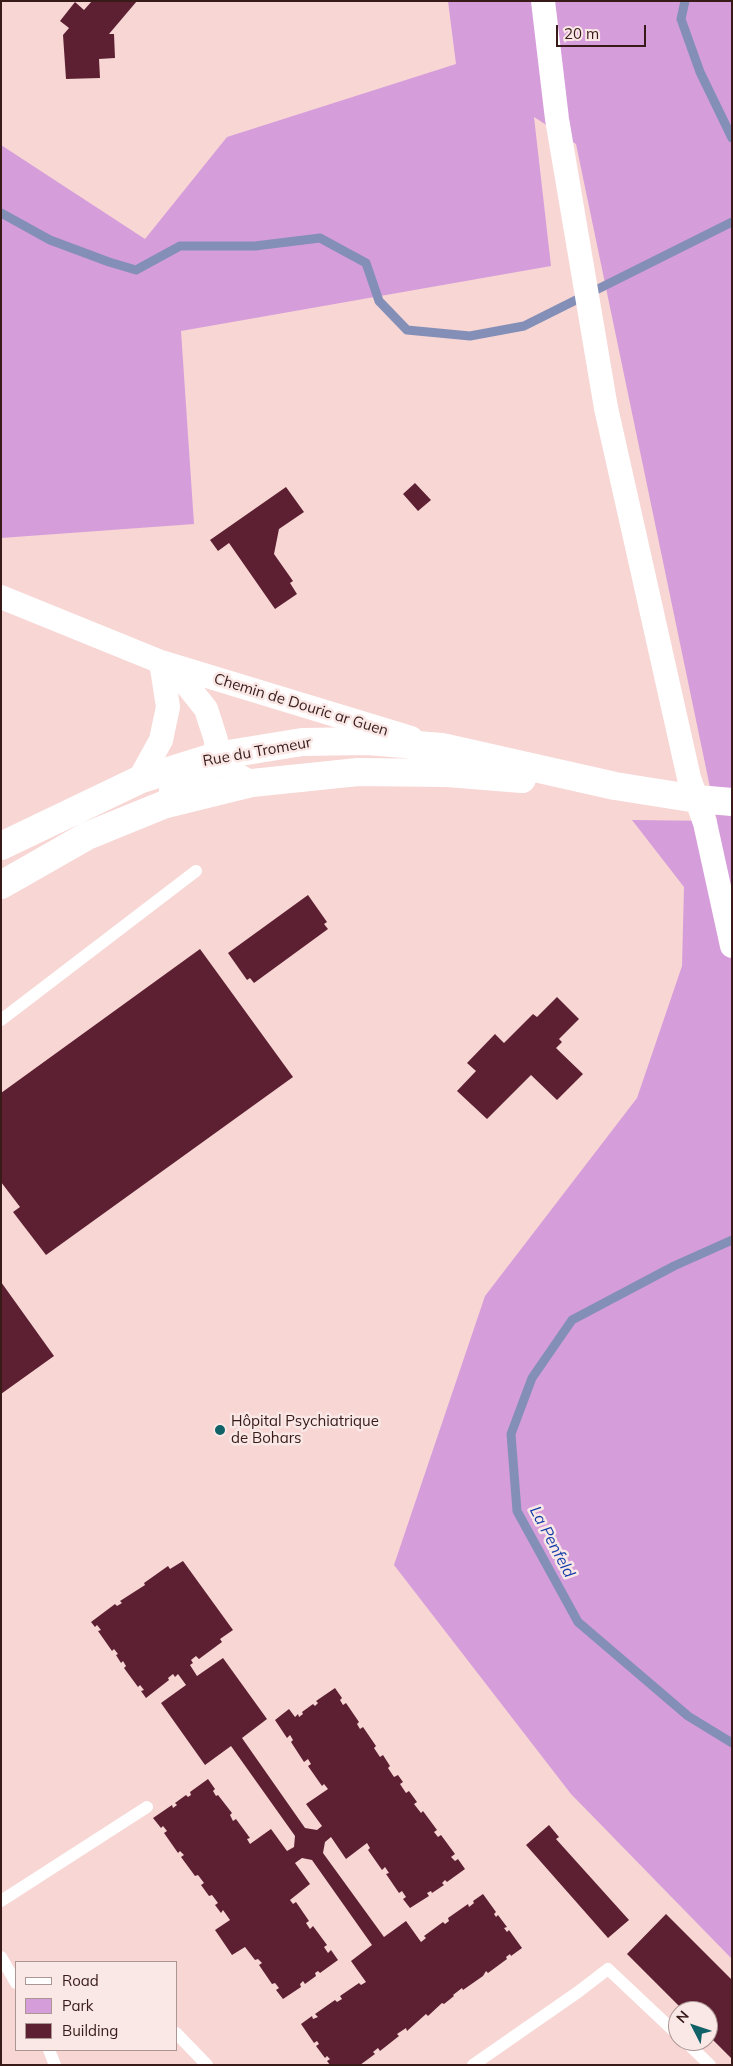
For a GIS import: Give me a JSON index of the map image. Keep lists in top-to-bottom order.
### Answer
{
  "streets": {
    "main road": ["Rue du Tromeur"],
    "street": ["Chemin de Douric ar Guen"]
  },
  "crossings": [
    ["Chemin de Douric ar Guen", "Rue du Tromeur"]
  ],
  "water": ["La Penfeld"],
  "places": ["Hôpital Psychiatrique de Bohars"],
  "legend": ["Road", "Park", "Building"],
  "scale_bar": "20 m",
  "north": "top left"
}
